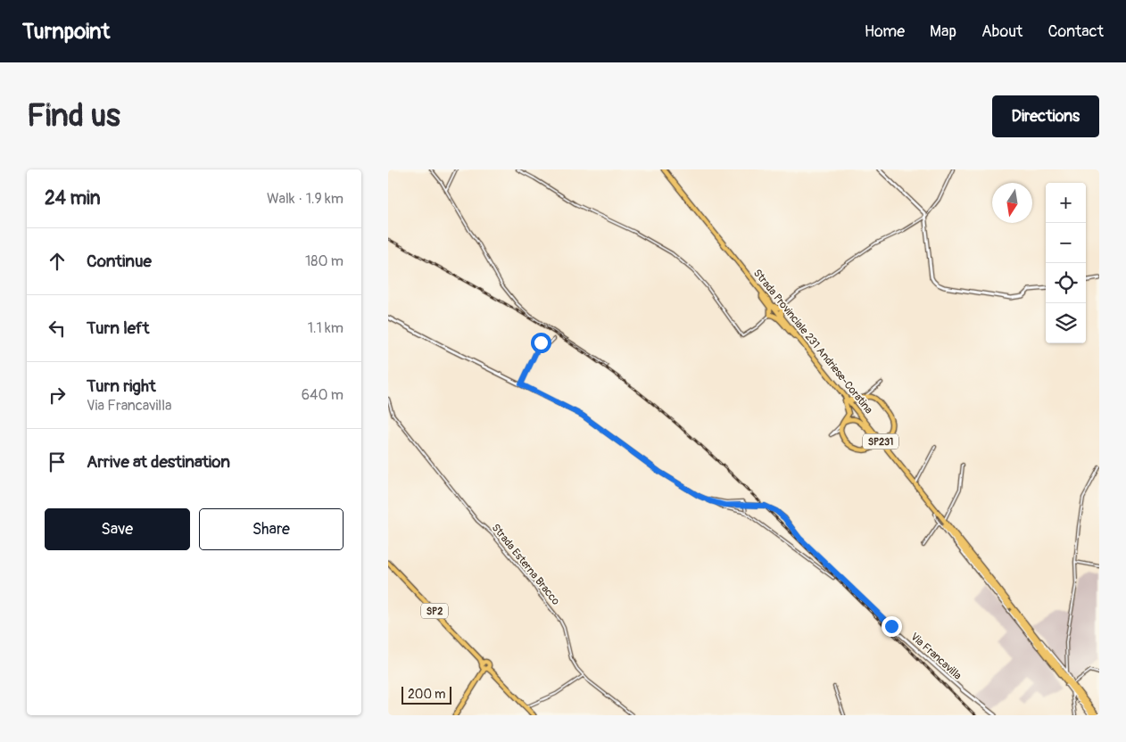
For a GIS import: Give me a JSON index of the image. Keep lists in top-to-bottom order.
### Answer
{
  "streets": {
    "main road": ["Strada Provinciale 231 Andriese-Coratina", "SP231", "SP2"],
    "street": ["Strada Esterna Bracco", "Via Francavilla"]
  },
  "scale_bar": "200 m",
  "north": "bottom",
  "page": {
    "header": "Turnpoint",
    "nav": [
      "Home",
      "Map",
      "About",
      "Contact"
    ],
    "buttons": [
      "Directions",
      ["Save", "Share"]
    ],
    "title": "Find us",
    "heading": ["24 min", "Walk · 1.9 km"],
    "map_buttons": ["+", "−"],
    "list": [
      ["Continue", "180 m"],
      ["Turn left", "1.1 km"],
      ["Turn right", "Via Francavilla", "640 m"],
      "Arrive at destination"
    ],
    "scale": "200 m"
  }
}
